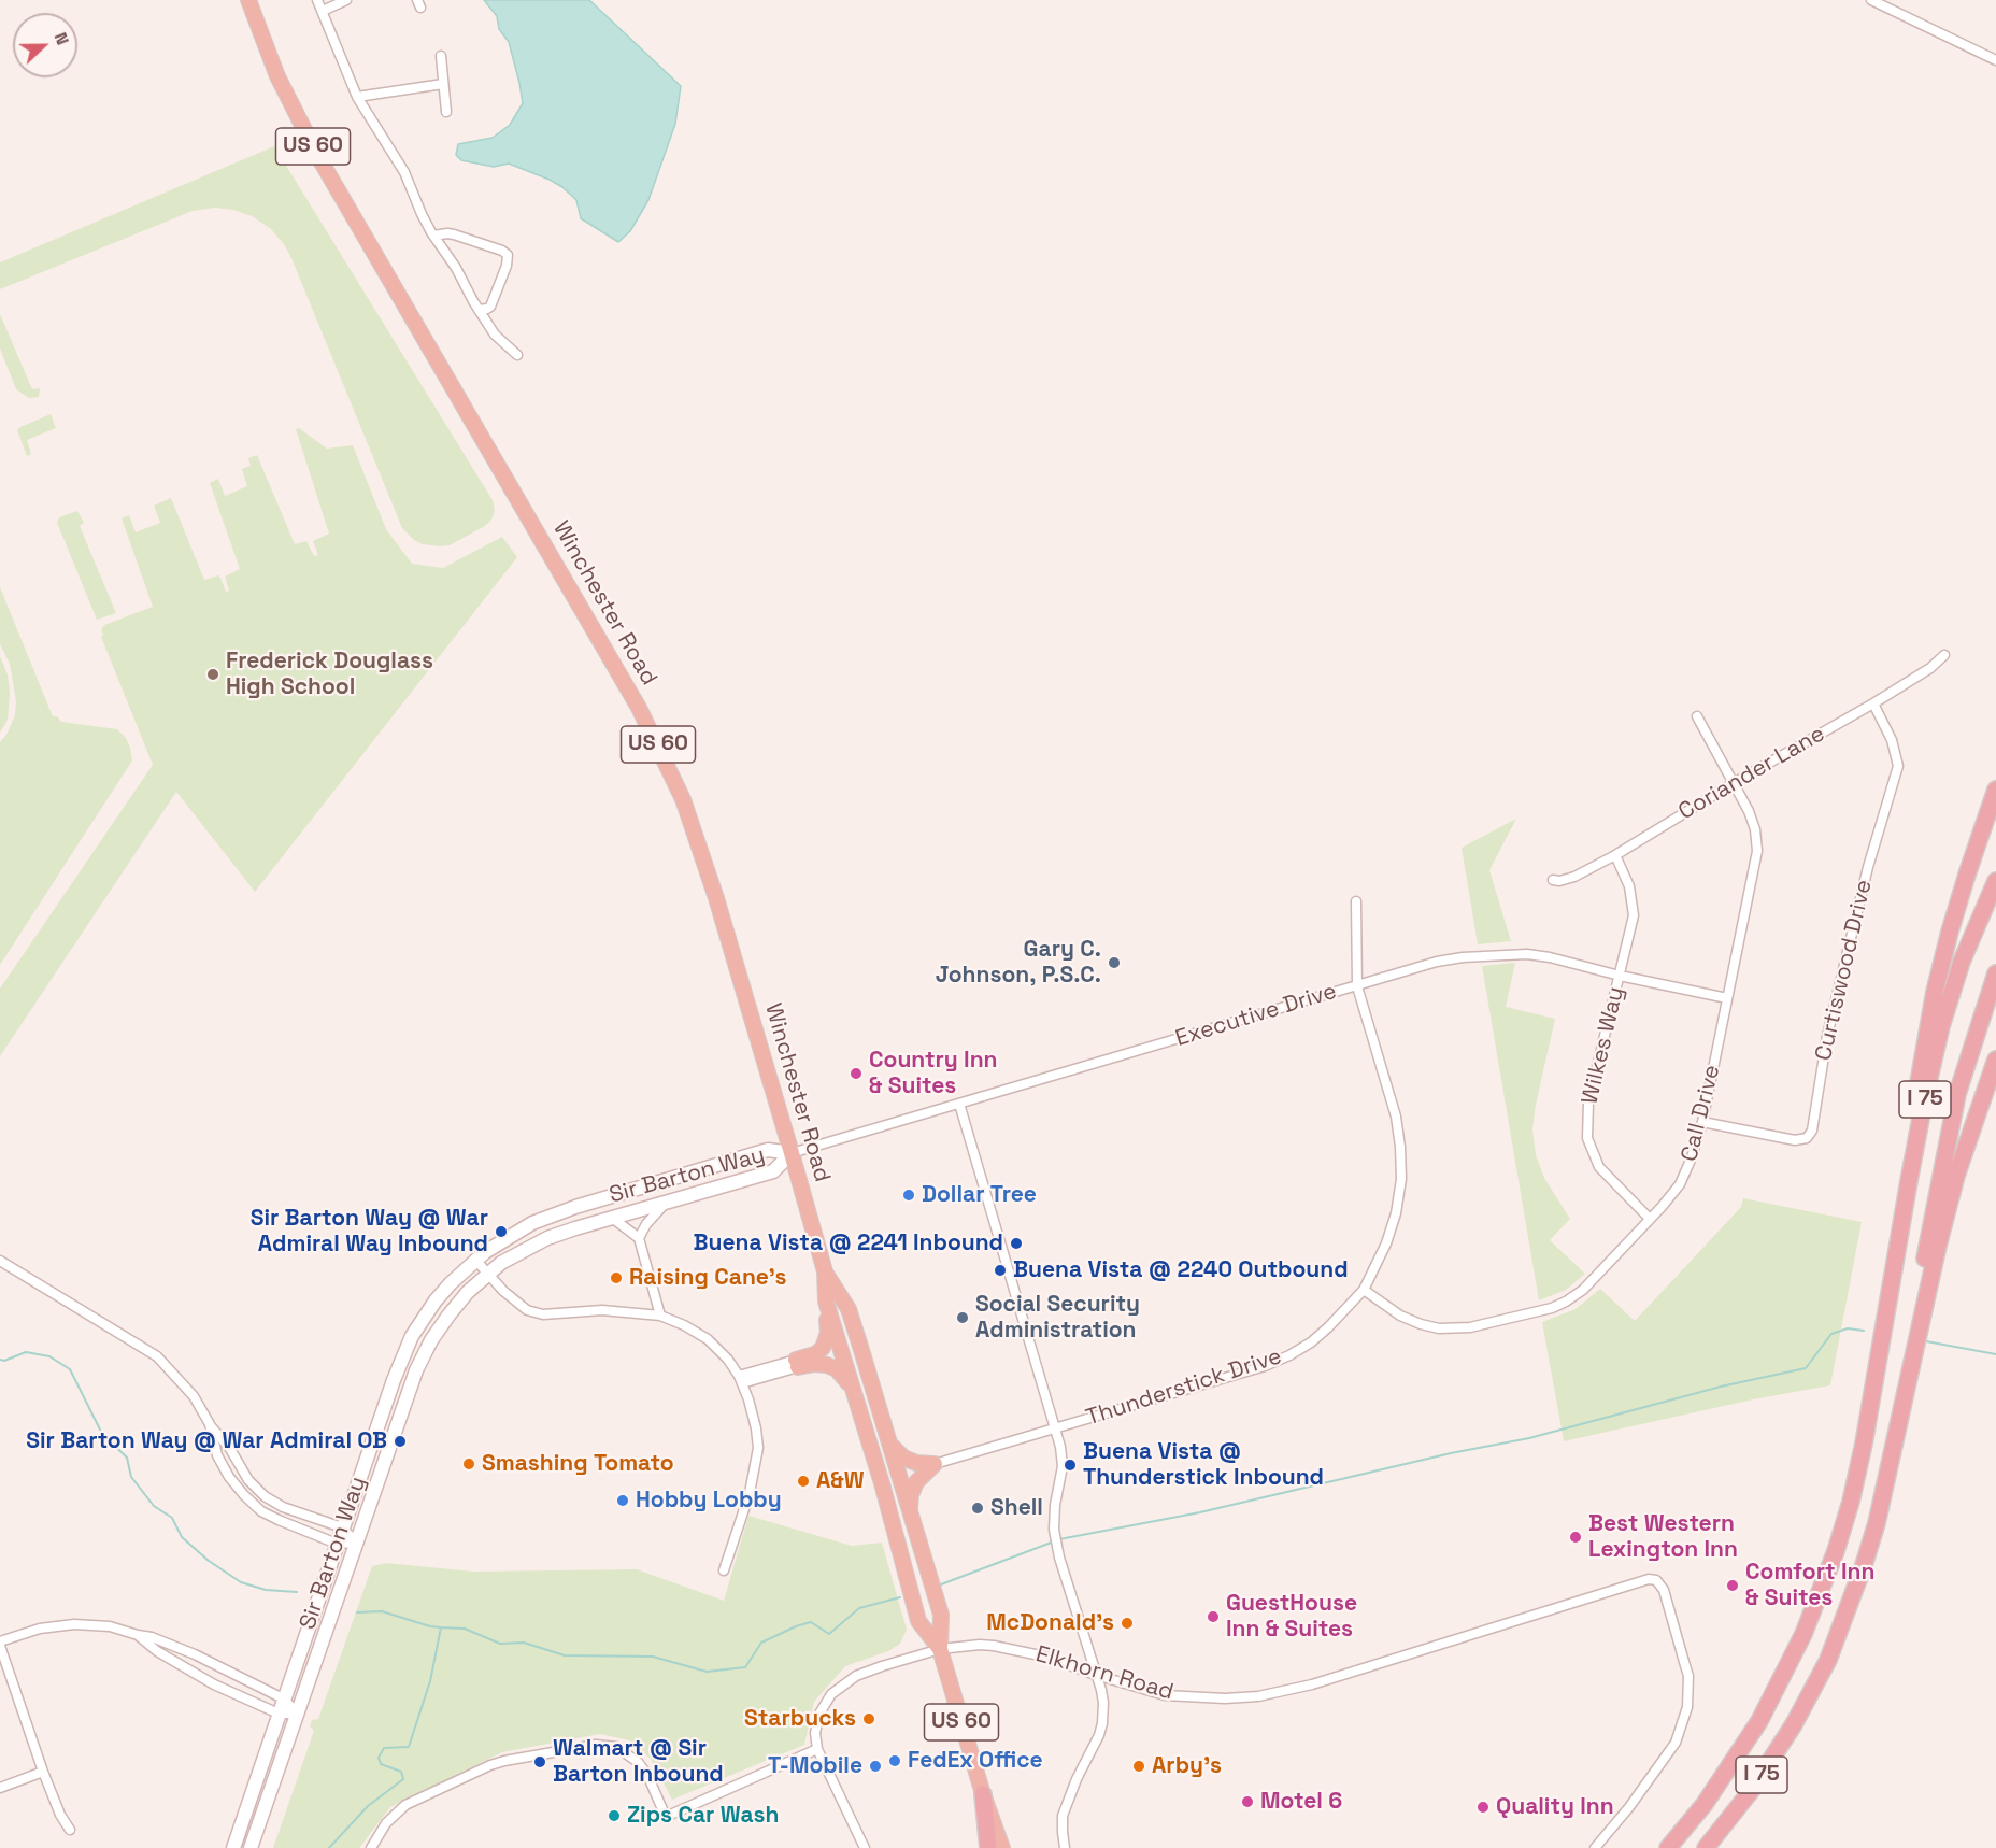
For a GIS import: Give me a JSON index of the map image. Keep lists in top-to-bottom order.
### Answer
{
  "streets": {
    "highway": ["US 60", "Winchester Road", "I 75"],
    "main road": ["Sir Barton Way"],
    "street": [
      "Coriander Lane",
      "Curtiswood Drive",
      "Executive Drive",
      "Wilkes Way",
      "Call Drive",
      "Thunderstick Drive",
      "Elkhorn Road"
    ]
  },
  "crossings": [
    ["Winchester Road", "Executive Drive"],
    ["Winchester Road", "Sir Barton Way"],
    ["Winchester Road", "Elkhorn Road"],
    ["Coriander Lane", "Curtiswood Drive"],
    ["Coriander Lane", "Wilkes Way"],
    ["Coriander Lane", "Call Drive"],
    ["Curtiswood Drive", "Call Drive"],
    ["Executive Drive", "Wilkes Way"],
    ["Executive Drive", "Call Drive"],
    ["Executive Drive", "Sir Barton Way"],
    ["Executive Drive", "Thunderstick Drive"],
    ["Wilkes Way", "Call Drive"],
    ["Call Drive", "Thunderstick Drive"]
  ],
  "places": [
    "Frederick Douglass High School",
    "Gary C. Johnson, P.S.C.",
    "Country Inn & Suites",
    "Dollar Tree",
    "Sir Barton Way @ War Admiral Way Inbound",
    "Buena Vista @ 2241 Inbound",
    "Buena Vista @ 2240 Outbound",
    "Raising Cane's",
    "Social Security Administration",
    "Sir Barton Way @ War Admiral OB",
    "Smashing Tomato",
    "Buena Vista @ Thunderstick Inbound",
    "A&W",
    "Hobby Lobby",
    "Shell",
    "Best Western Lexington Inn",
    "Comfort Inn & Suites",
    "GuestHouse Inn & Suites",
    "McDonald's",
    "Starbucks",
    "FedEx Office",
    "Walmart @ Sir Barton Inbound",
    "T-Mobile",
    "Arby's",
    "Motel 6",
    "Quality Inn",
    "Zips Car Wash"
  ],
  "north": "right"
}
